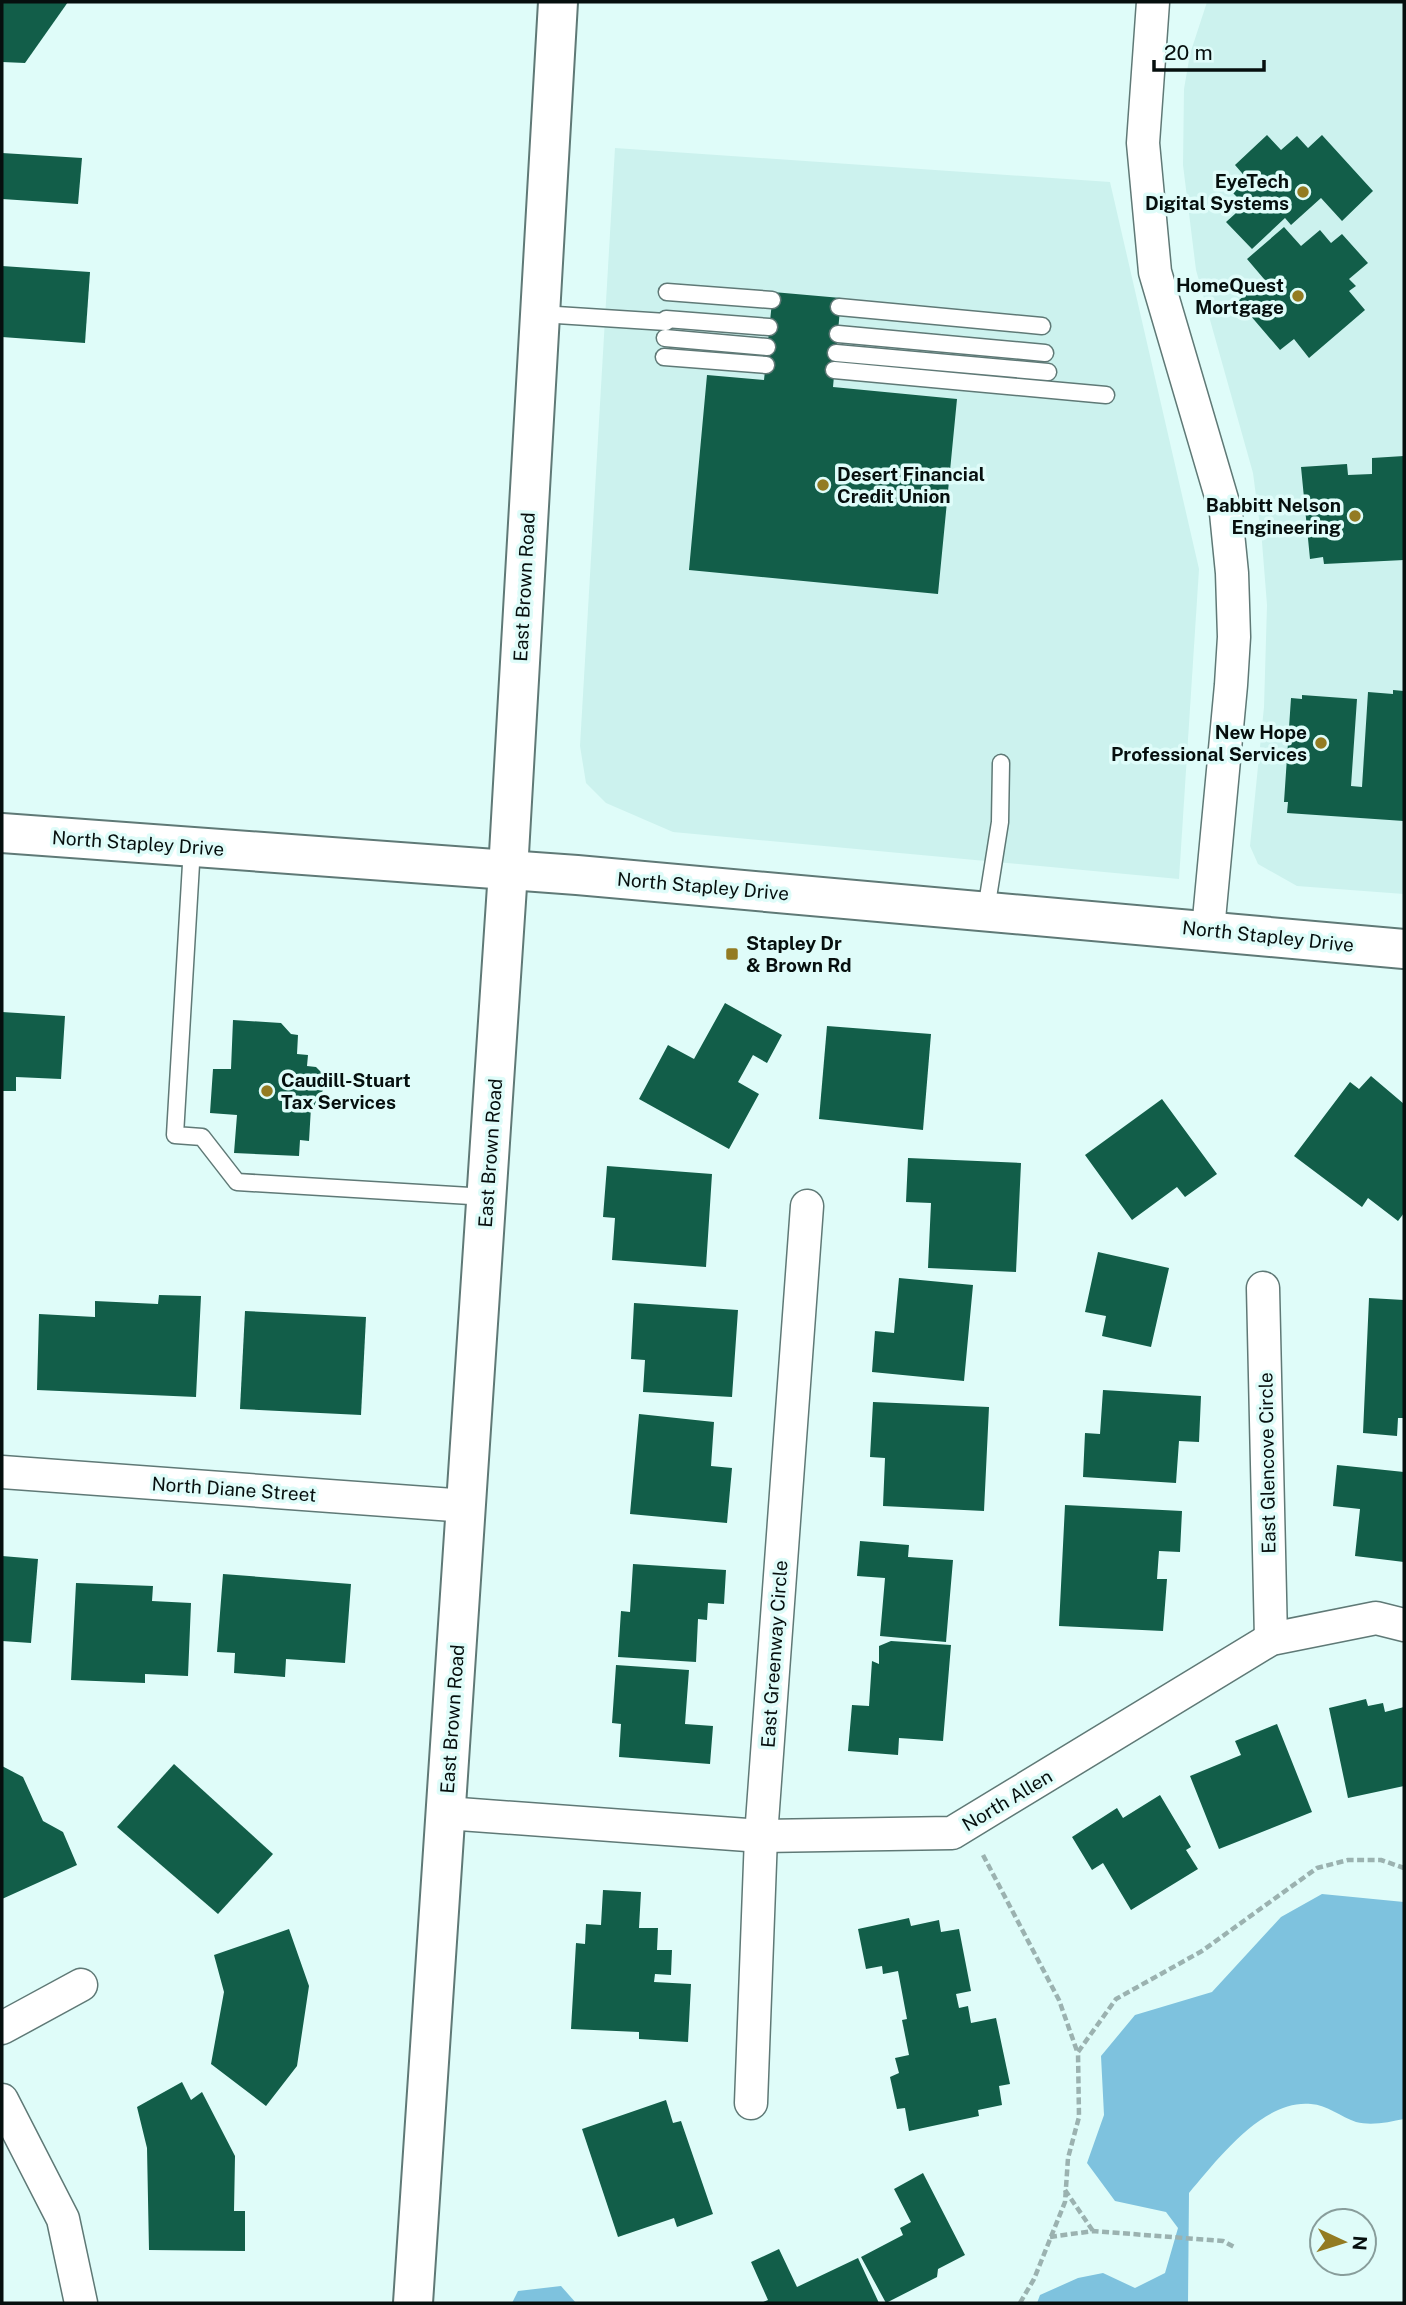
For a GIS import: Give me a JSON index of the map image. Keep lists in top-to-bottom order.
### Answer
{
  "streets": {
    "main road": ["East Brown Road", "North Stapley Drive"],
    "street": [
      "East Glencove Circle",
      "North Diane Street",
      "East Greenway Circle",
      "North Allen"
    ]
  },
  "crossings": [
    ["East Brown Road", "North Stapley Drive"],
    ["East Brown Road", "North Diane Street"],
    ["East Brown Road", "North Allen"],
    ["East Glencove Circle", "North Allen"],
    ["East Greenway Circle", "North Allen"]
  ],
  "places": {
    "other": [
      "EyeTech Digital Systems",
      "HomeQuest Mortgage",
      "Desert Financial Credit Union",
      "Babbitt Nelson Engineering",
      "New Hope Professional Services",
      "Caudill-Stuart Tax Services"
    ],
    "transit": ["Stapley Dr & Brown Rd"]
  },
  "scale_bar": "20 m",
  "north": "right"
}
